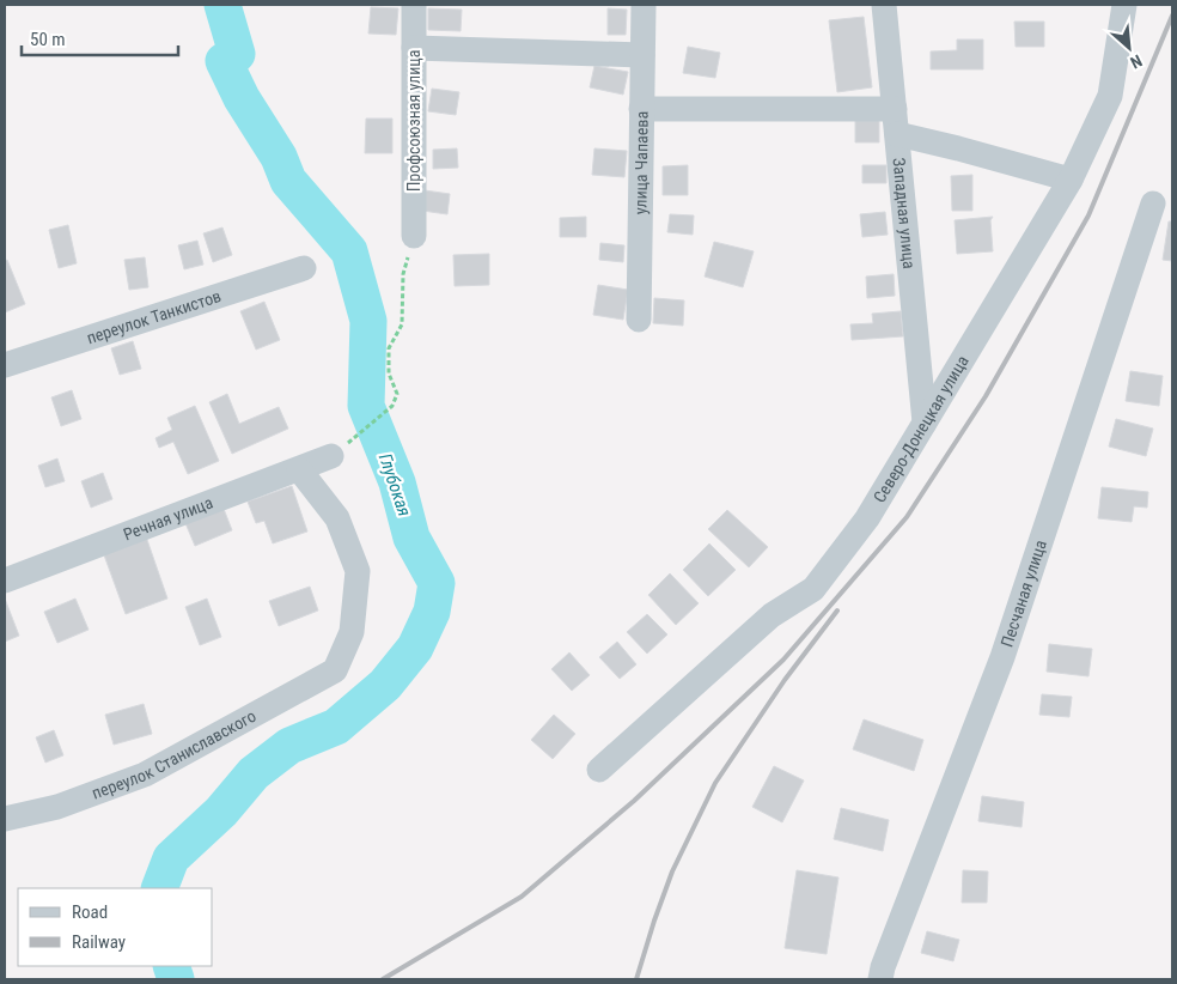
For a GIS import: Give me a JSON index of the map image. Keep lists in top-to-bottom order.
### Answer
{
  "streets": {
    "street": [
      "Профсоюзная улица",
      "улица Чапаева",
      "Западная улица",
      "переулок Танкистов",
      "Северо-Донецкая улица",
      "Речная улица",
      "Песчаная улица",
      "переулок Станиславского"
    ]
  },
  "crossings": [
    ["Западная улица", "Северо-Донецкая улица"],
    ["Речная улица", "переулок Станиславского"]
  ],
  "water": ["Глубокая"],
  "legend": ["Road", "Railway"],
  "scale_bar": "50 m",
  "north": "bottom right"
}
